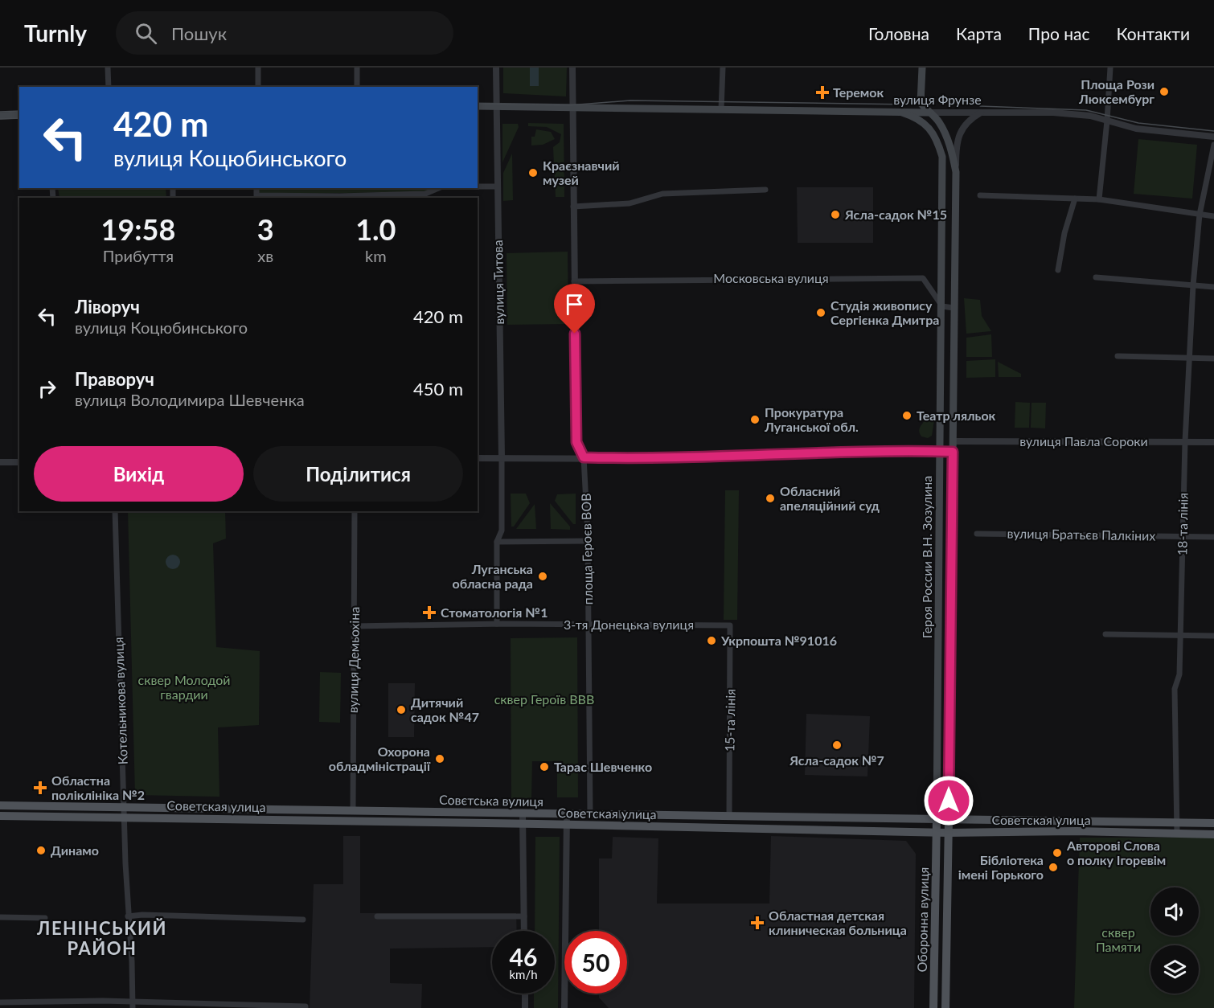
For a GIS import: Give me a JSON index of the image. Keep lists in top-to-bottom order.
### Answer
{
  "streets": {
    "main road": [
      "вулиця Фрунзе",
      "Героя России В.Н. Зозулина",
      "Совєтська вулиця",
      "Советская улица",
      "Оборонна вулиця"
    ],
    "street": [
      "Московська вулиця",
      "вулиця Титова",
      "вулиця Павла Сороки",
      "18-та лінія",
      "вулиця Братьєв Палкіних",
      "площа Героєв ВОВ",
      "3-тя Донецька вулиця",
      "вулиця Демьохіна",
      "Котельникова вулиця",
      "15-та лінія"
    ]
  },
  "crossings": [
    ["вулиця Фрунзе", "вулиця Титова"],
    ["вулиця Фрунзе", "Героя России В.Н. Зозулина"],
    ["Московська вулиця", "Героя России В.Н. Зозулина"],
    ["вулиця Павла Сороки", "18-та лінія"],
    ["вулиця Павла Сороки", "Героя России В.Н. Зозулина"],
    ["18-та лінія", "вулиця Братьєв Палкіних"],
    ["18-та лінія", "Совєтська вулиця"],
    ["18-та лінія", "Советская улица"],
    ["площа Героєв ВОВ", "3-тя Донецька вулиця"],
    ["площа Героєв ВОВ", "Совєтська вулиця"],
    ["Героя России В.Н. Зозулина", "Совєтська вулиця"],
    ["Героя России В.Н. Зозулина", "Оборонна вулиця"],
    ["3-тя Донецька вулиця", "вулиця Демьохіна"],
    ["3-тя Донецька вулиця", "15-та лінія"],
    ["вулиця Демьохіна", "Совєтська вулиця"],
    ["Котельникова вулиця", "Совєтська вулиця"],
    ["Котельникова вулиця", "Советская улица"],
    ["15-та лінія", "Совєтська вулиця"],
    ["Совєтська вулиця", "Оборонна вулиця"],
    ["Советская улица", "Оборонна вулиця"]
  ],
  "districts": ["ЛЕНІНСЬКИЙ РАЙОН"],
  "parks": ["сквер Молодой гвардии", "сквер Героїв ВВВ", "сквер Памяти"],
  "places": {
    "other": [
      "Площа Рози Люксембург",
      "Краєзнавчий музей",
      "Ясла-садок №15",
      "Студія живопису Сергієнка Дмитра",
      "Театр ляльок",
      "Прокуратура Луганської обл.",
      "Обласний апеляційний суд",
      "Луганська обласна рада",
      "Укрпошта №91016",
      "Дитячий садок №47",
      "Ясла-садок №7",
      "Охорона обладміністрації",
      "Тарас Шевченко",
      "Динамо",
      "Авторові Слова о полку Ігоревім",
      "Бібліотека імені Горького"
    ],
    "health": [
      "Теремок",
      "Стоматологія №1",
      "Областна поліклініка №2",
      "Областная детская клиническая больница"
    ]
  },
  "page": {
    "header": "Turnly",
    "search": "Пошук",
    "nav": [
      "Головна",
      "Карта",
      "Про нас",
      "Контакти"
    ],
    "turn": ["420 m", "вулиця Коцюбинського"],
    "eta": [
      "19:58",
      "Прибуття",
      "3",
      "хв",
      "1.0",
      "km"
    ],
    "list": [
      {
        "name": "Ліворуч",
        "note": "вулиця Коцюбинського",
        "value": "420 m"
      },
      {
        "name": "Праворуч",
        "note": "вулиця Володимира Шевченка",
        "value": "450 m"
      }
    ],
    "buttons": ["Вихід", "Поділитися"],
    "speed": "46 km/h",
    "limit": "50"
  }
}
